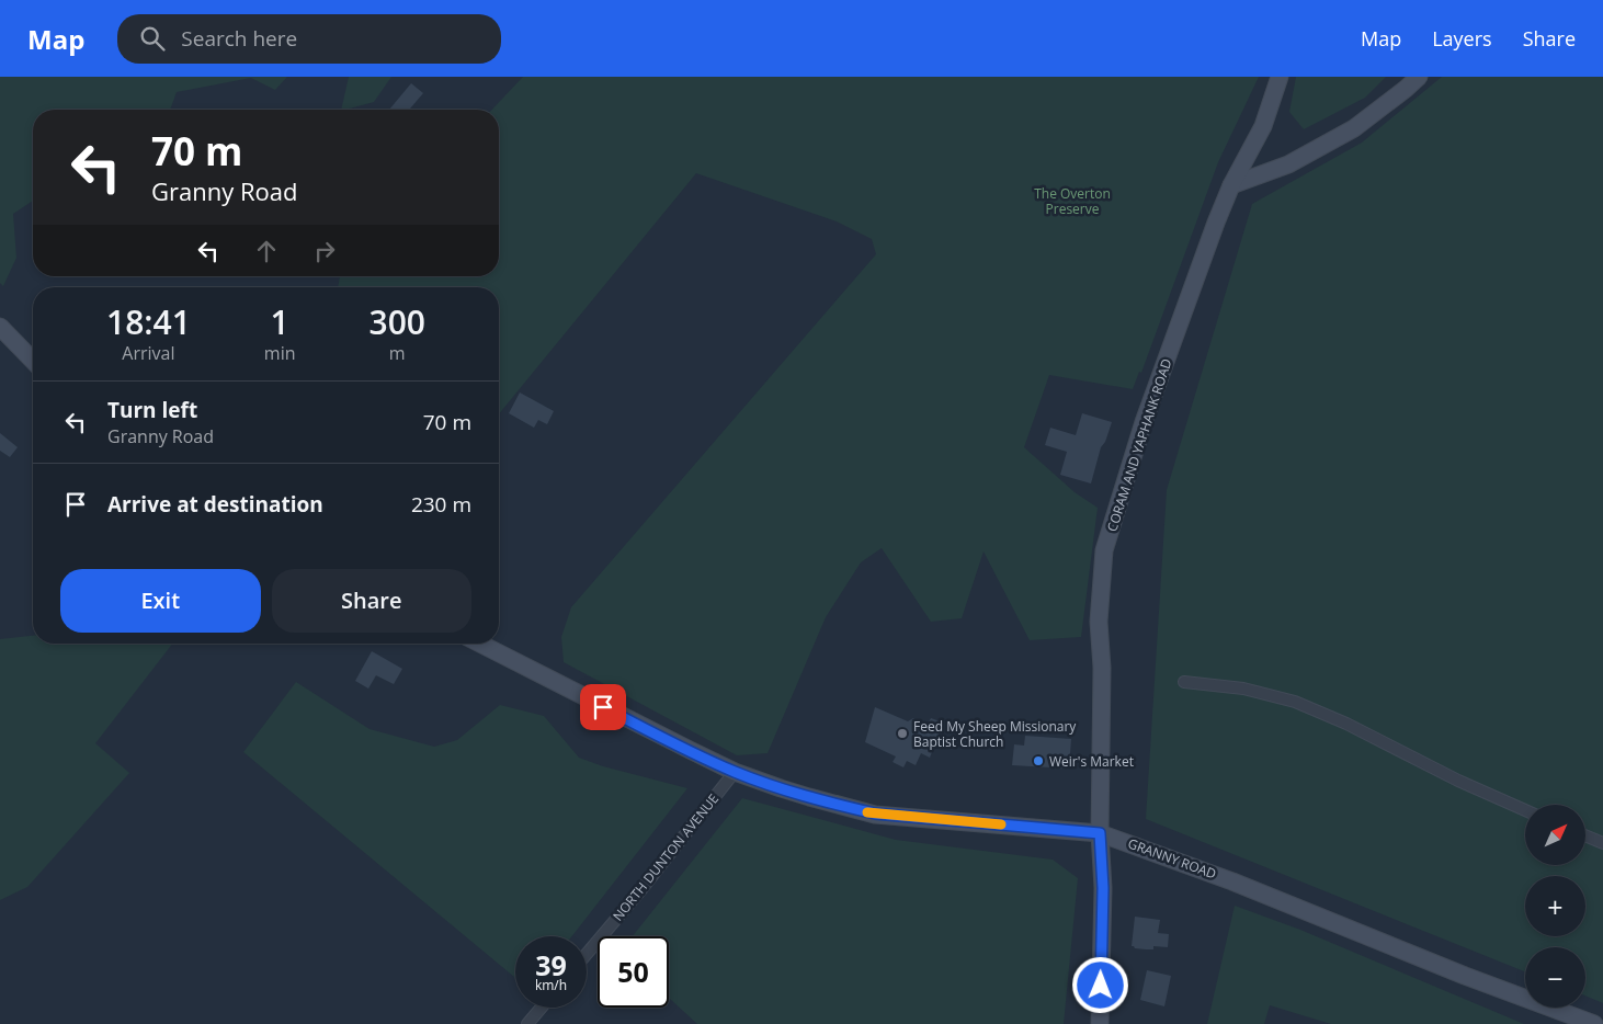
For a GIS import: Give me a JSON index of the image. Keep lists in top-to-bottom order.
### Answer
{
  "streets": {
    "street": ["CORAM AND YAPHANK ROAD", "NORTH DUNTON AVENUE", "GRANNY ROAD"]
  },
  "crossings": [
    ["CORAM AND YAPHANK ROAD", "GRANNY ROAD"],
    ["NORTH DUNTON AVENUE", "GRANNY ROAD"]
  ],
  "parks": ["The Overton Preserve"],
  "places": ["Feed My Sheep Missionary Baptist Church", "Weir's Market"],
  "north": "top right",
  "page": {
    "header": "Map",
    "search": "Search here",
    "nav": ["Map", "Layers", "Share"],
    "turn": ["70 m", "Granny Road"],
    "eta": [
      "18:41",
      "Arrival",
      "1",
      "min",
      "300",
      "m"
    ],
    "list": [
      {
        "name": "Turn left",
        "note": "Granny Road",
        "value": "70 m"
      },
      {
        "name": "Arrive at destination",
        "value": "230 m"
      }
    ],
    "buttons": ["Exit", "Share"],
    "map_buttons": ["+", "−"],
    "speed": "39 km/h",
    "limit": "50"
  }
}
